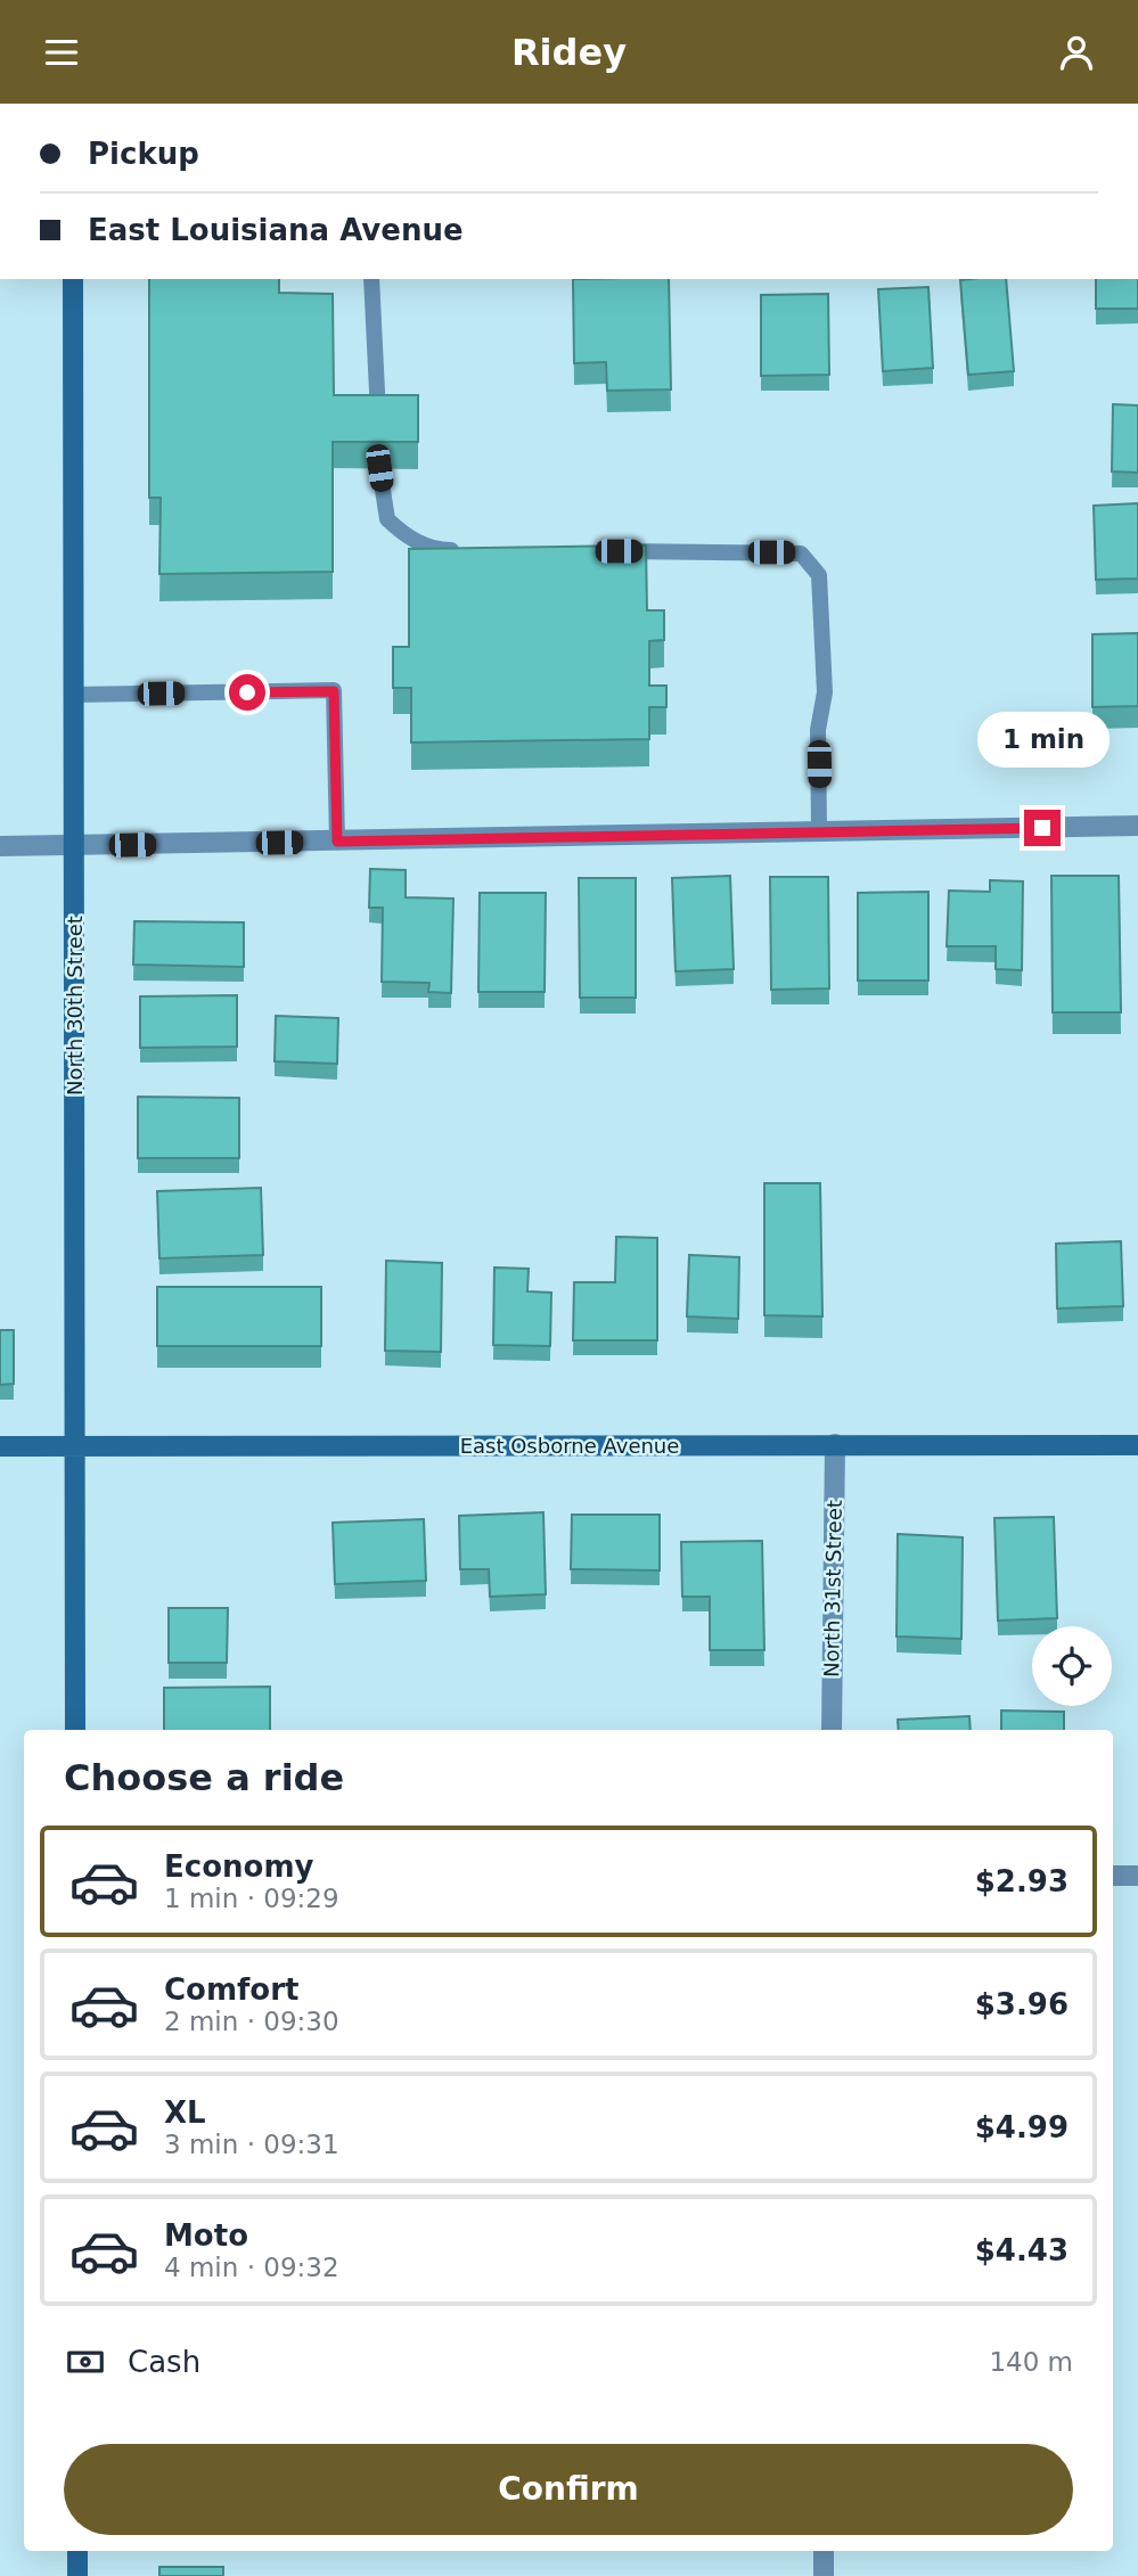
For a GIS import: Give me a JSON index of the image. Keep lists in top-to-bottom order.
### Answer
{
  "streets": {
    "street": ["North 30th Street", "East Osborne Avenue", "North 31st Street"]
  },
  "crossings": [
    ["North 30th Street", "East Osborne Avenue"],
    ["East Osborne Avenue", "North 31st Street"]
  ],
  "page": {
    "header": "Ridey",
    "banner": ["Pickup", "East Louisiana Avenue"],
    "bubble": "1 min",
    "heading": "Choose a ride",
    "list": [
      {
        "name": "Economy",
        "note": "1 min · 09:29",
        "value": "$2.93"
      },
      {
        "name": "Comfort",
        "note": "2 min · 09:30",
        "value": "$3.96"
      },
      {
        "name": "XL",
        "note": "3 min · 09:31",
        "value": "$4.99"
      },
      {
        "name": "Moto",
        "note": "4 min · 09:32",
        "value": "$4.43"
      }
    ],
    "pay": ["Cash", "140 m"],
    "buttons": "Confirm"
  }
}
